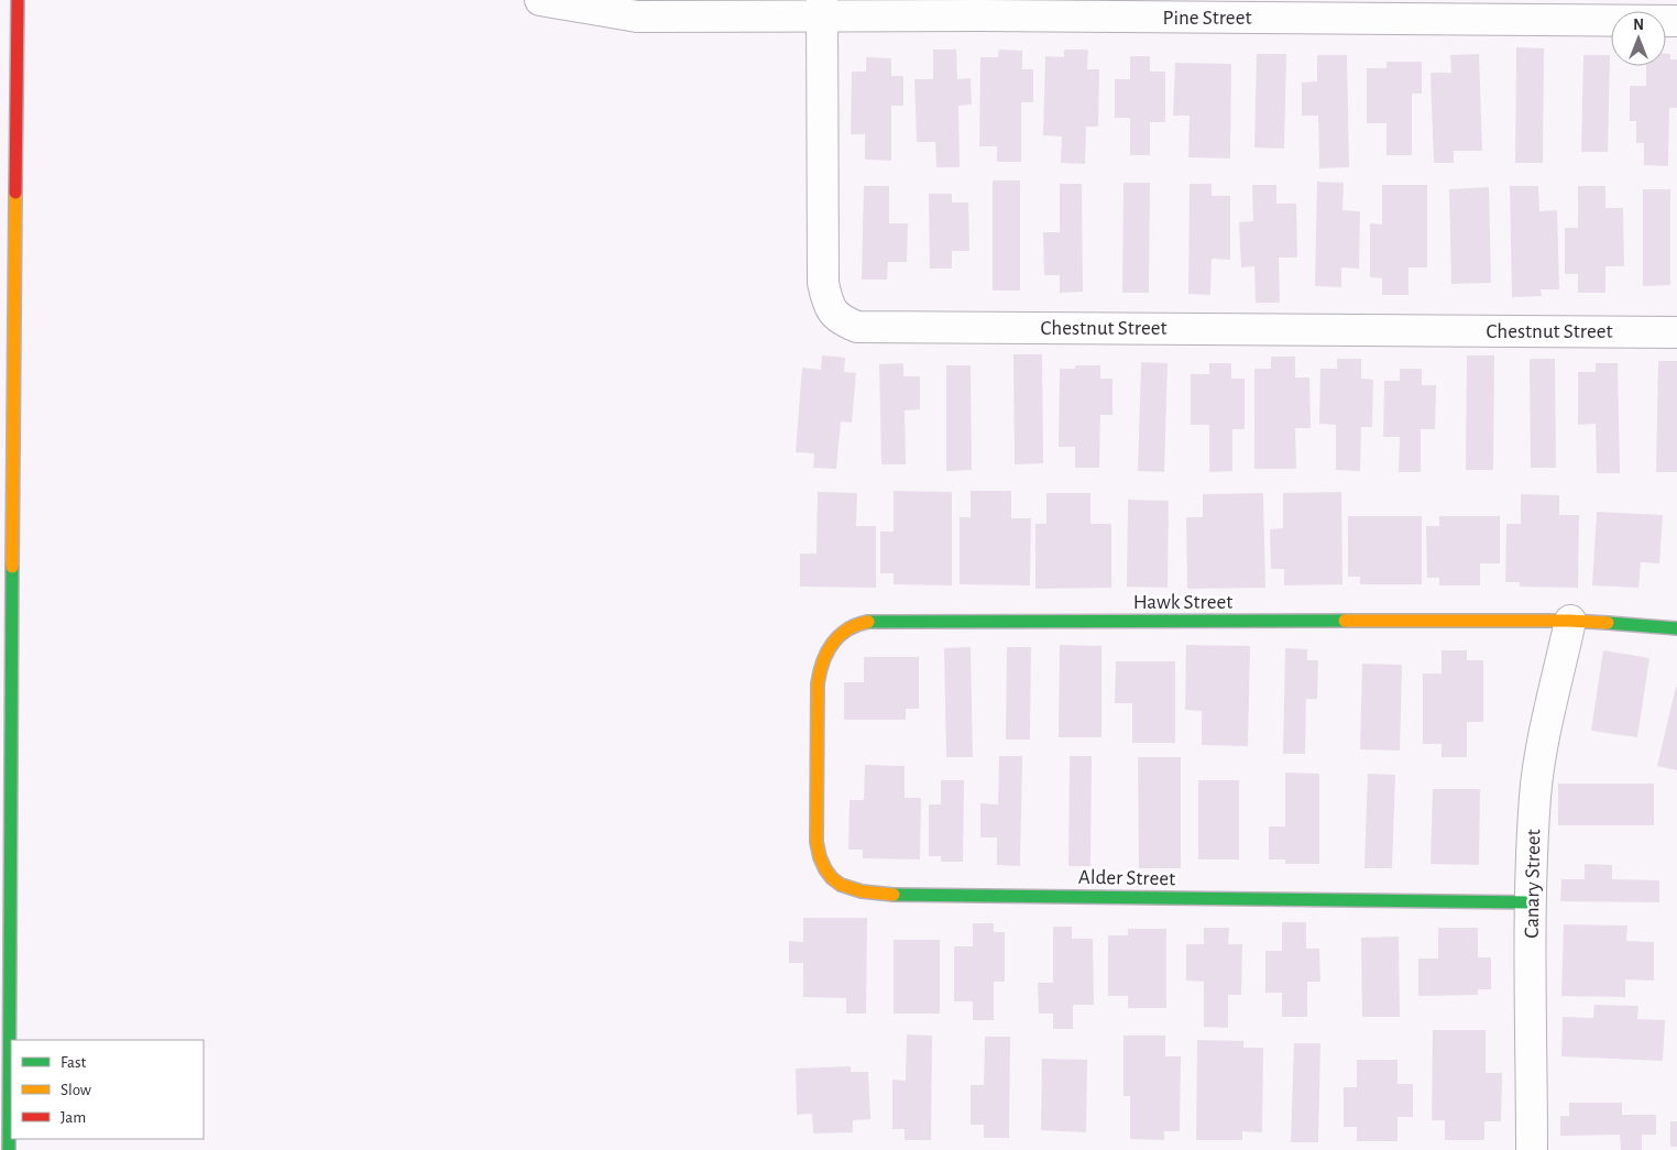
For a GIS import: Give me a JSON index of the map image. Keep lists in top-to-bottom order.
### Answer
{
  "streets": {
    "street": [
      "Pine Street",
      "Chestnut Street",
      "Hawk Street",
      "Alder Street",
      "Canary Street"
    ]
  },
  "crossings": [
    ["Pine Street", "Chestnut Street"],
    ["Hawk Street", "Alder Street"],
    ["Hawk Street", "Canary Street"],
    ["Alder Street", "Canary Street"]
  ],
  "legend": ["Fast", "Slow", "Jam"],
  "north": "top"
}
